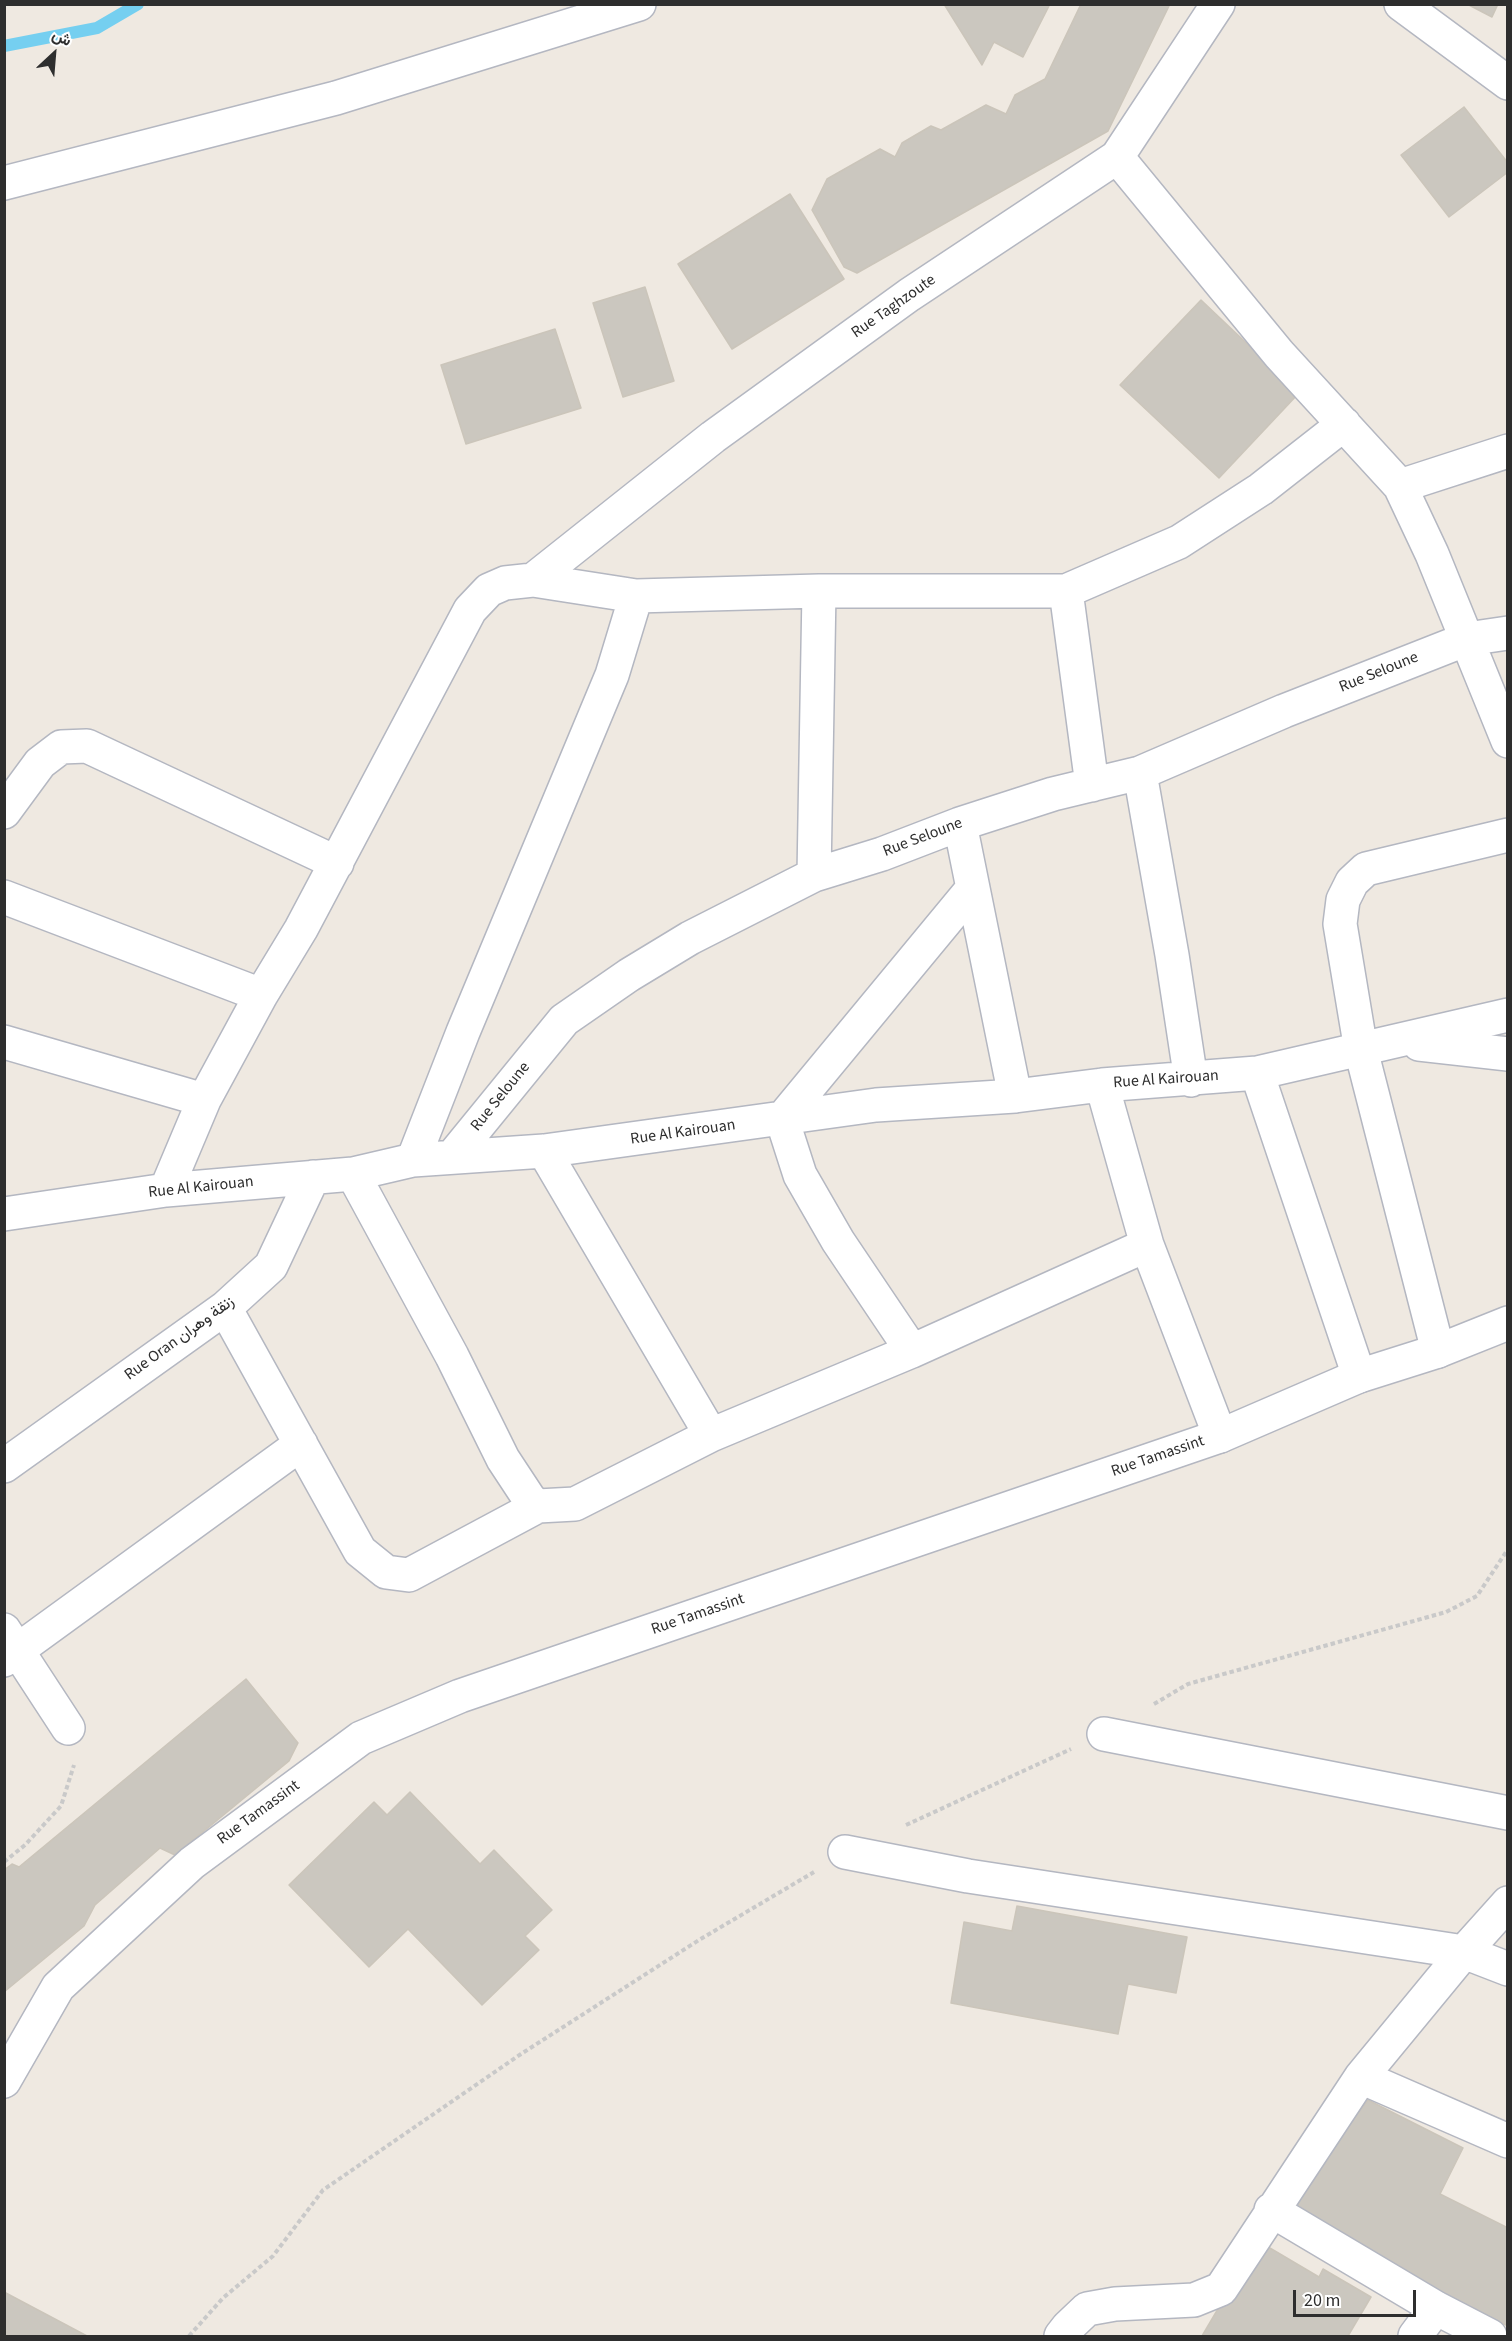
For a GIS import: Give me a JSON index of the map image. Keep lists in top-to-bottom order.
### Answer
{
  "streets": {
    "street": [
      "Rue Taghzoute",
      "Rue Seloune",
      "Rue Al Kairouan",
      "Rue Oran زنقة وهران",
      "Rue Tamassint"
    ]
  },
  "crossings": [
    ["Rue Seloune", "Rue Al Kairouan"],
    ["Rue Al Kairouan", "Rue Oran زنقة وهران"]
  ],
  "scale_bar": "20 m",
  "north": "top right"
}
